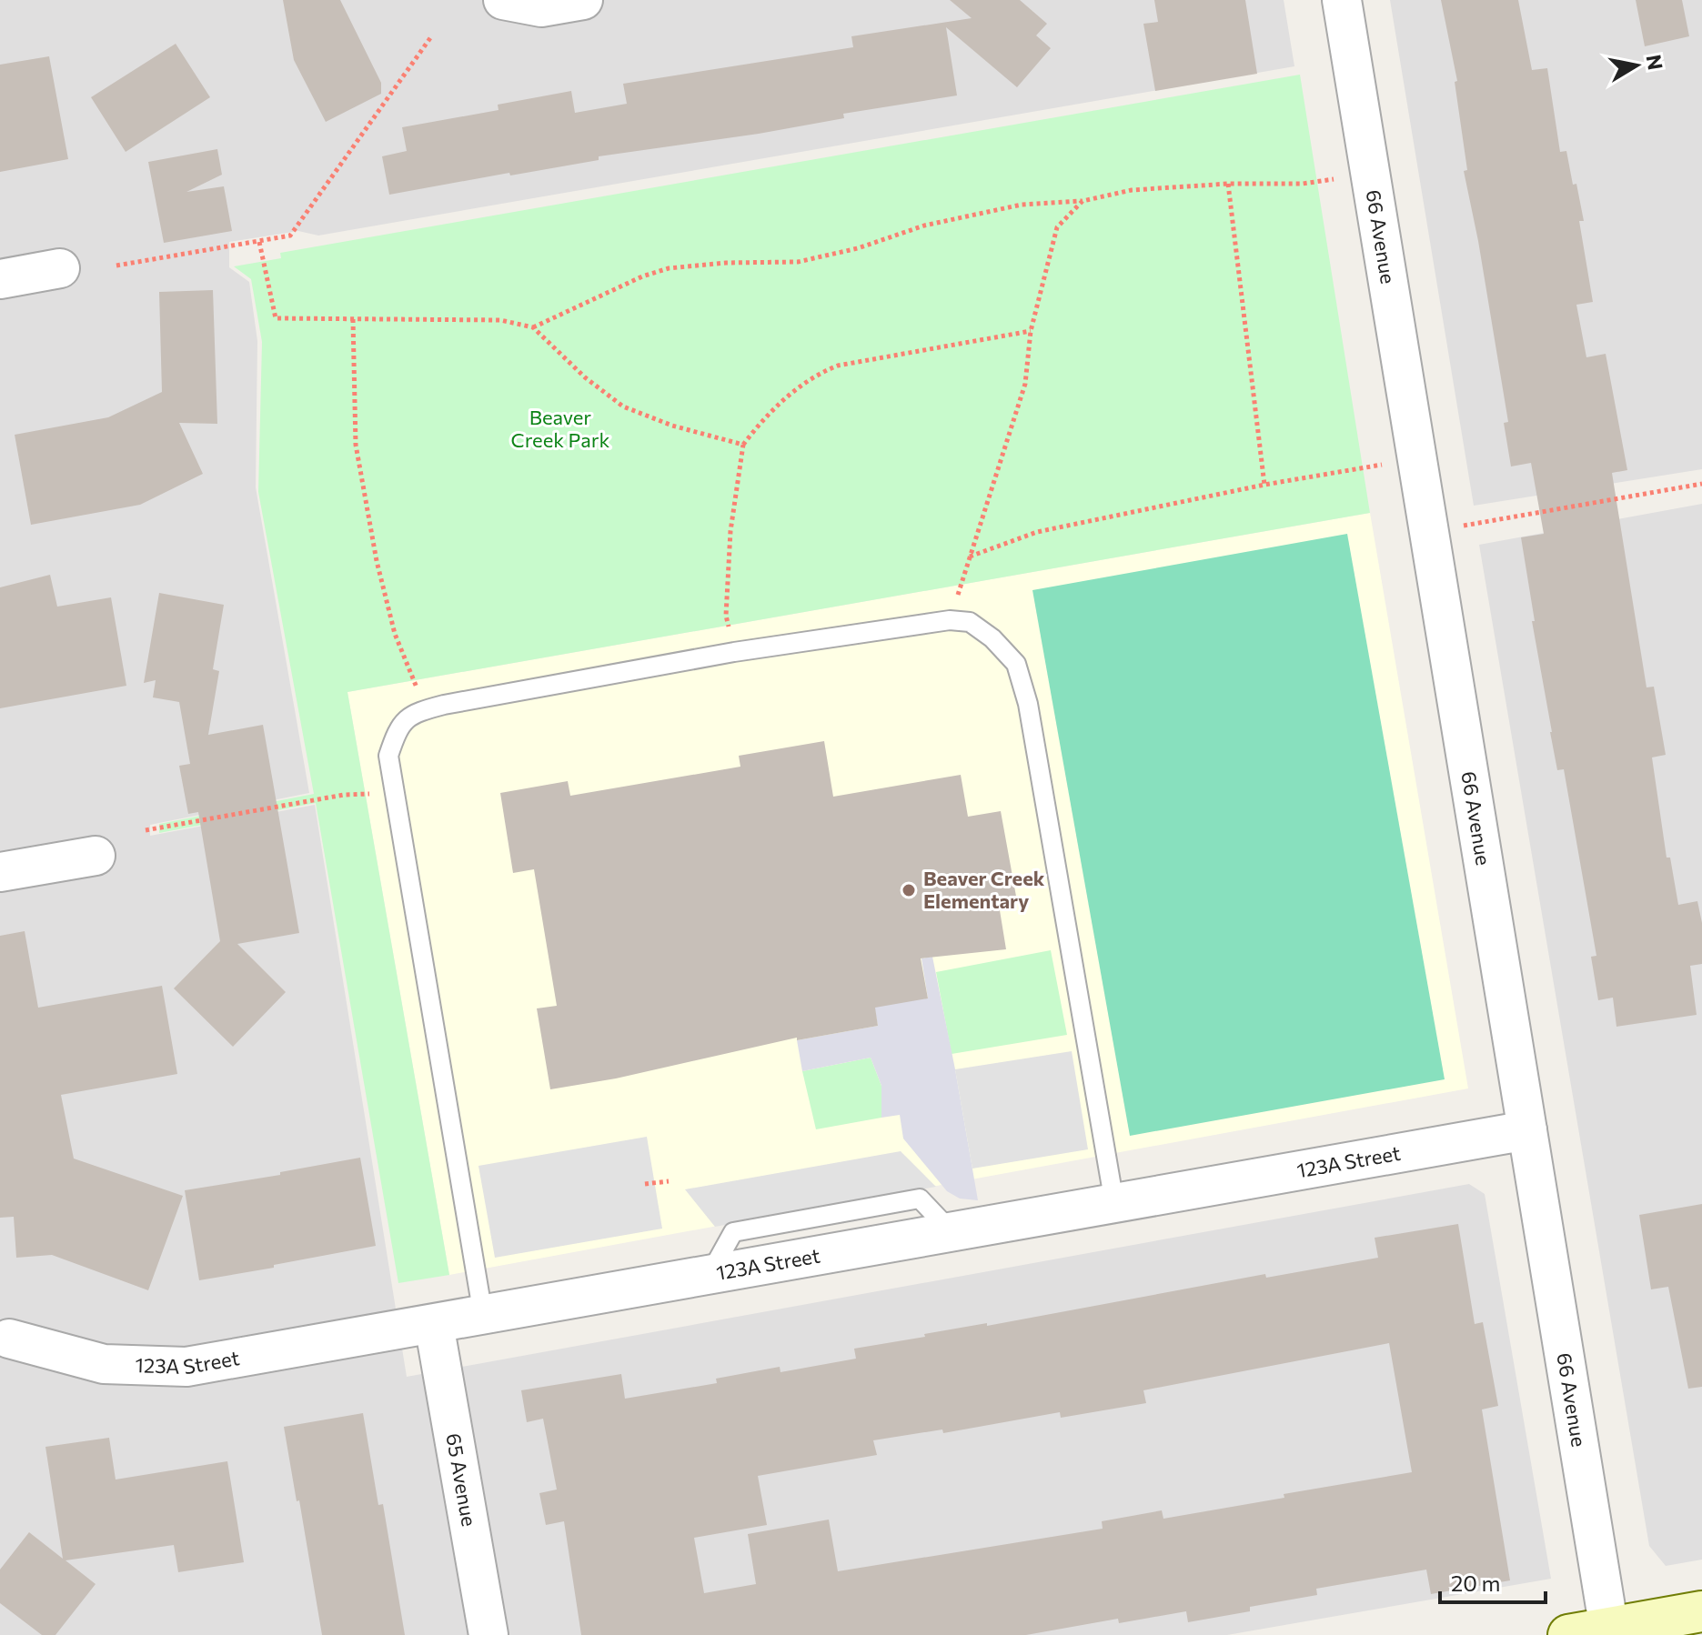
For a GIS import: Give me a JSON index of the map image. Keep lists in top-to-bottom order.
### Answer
{
  "streets": {
    "street": ["66 Avenue", "123A Street", "65 Avenue"]
  },
  "crossings": [
    ["66 Avenue", "123A Street"],
    ["123A Street", "65 Avenue"]
  ],
  "parks": ["Beaver Creek Park"],
  "places": ["Beaver Creek Elementary"],
  "scale_bar": "20 m",
  "north": "right"
}
